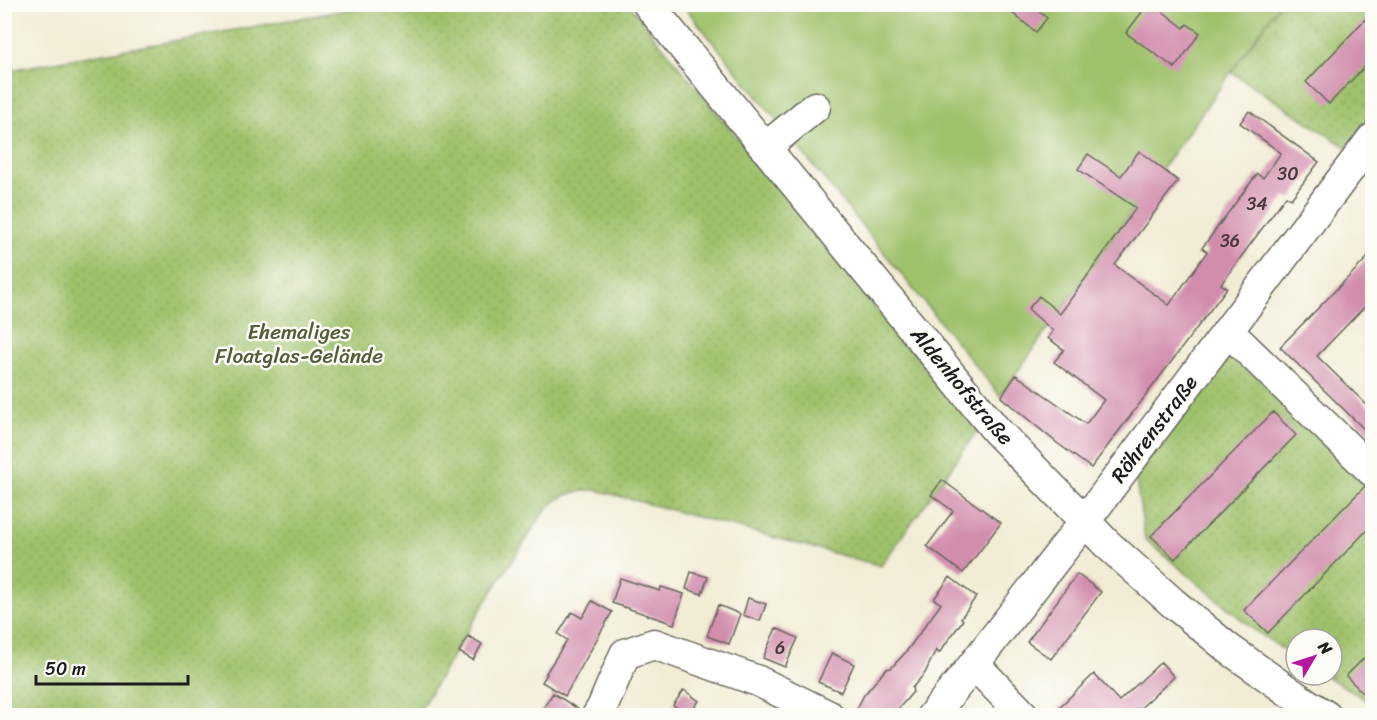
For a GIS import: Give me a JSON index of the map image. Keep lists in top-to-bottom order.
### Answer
{
  "streets": {
    "street": ["Aldenhofstraße", "Röhrenstraße"]
  },
  "crossings": [
    ["Aldenhofstraße", "Röhrenstraße"]
  ],
  "parks": ["Ehemaliges Floatglas-Gelände"],
  "house_numbers": [
    "30",
    "34",
    "36",
    "6"
  ],
  "scale_bar": "50 m",
  "north": "top right"
}
